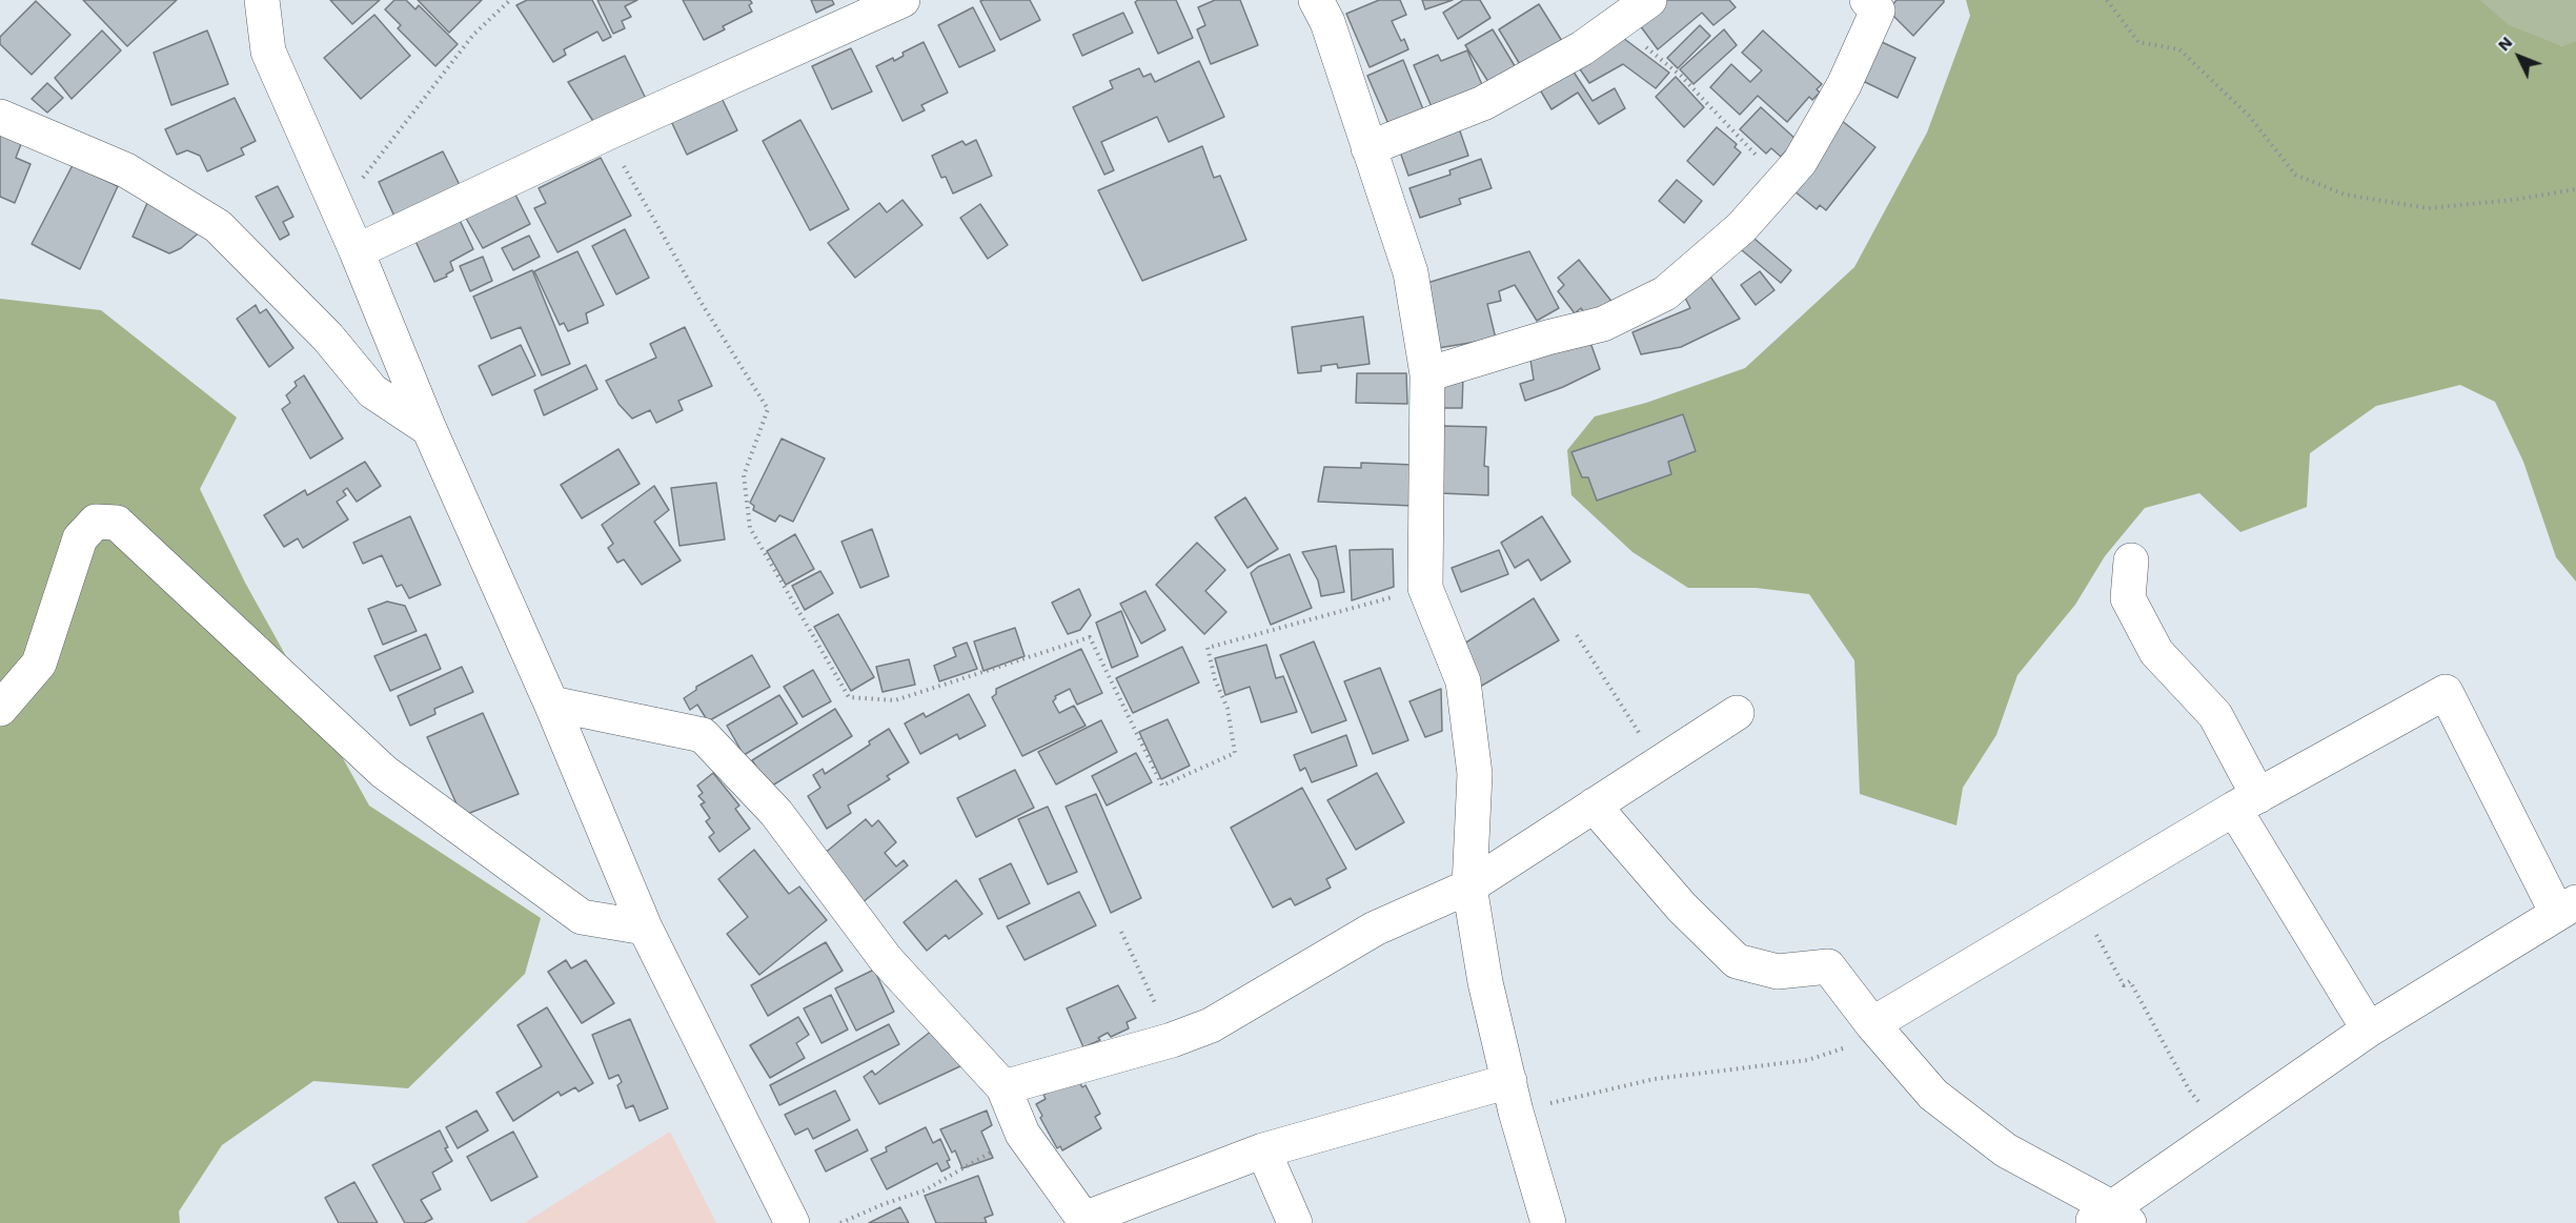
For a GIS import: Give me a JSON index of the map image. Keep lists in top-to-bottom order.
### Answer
{
  "north": "top left"
}
